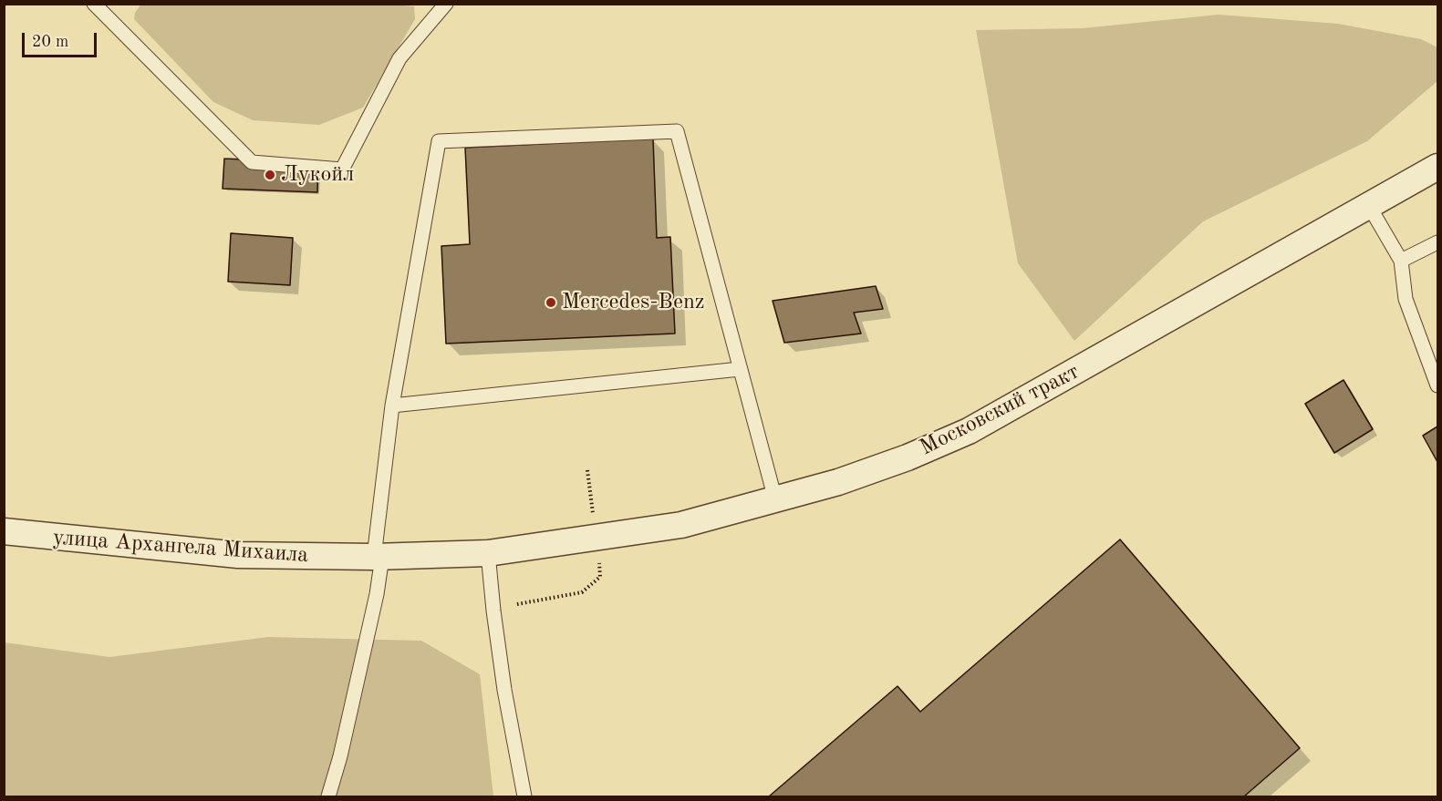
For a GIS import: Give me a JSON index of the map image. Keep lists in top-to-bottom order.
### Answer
{
  "streets": {
    "street": ["Московский тракт", "улица Архангела Михаила"]
  },
  "crossings": [
    ["Московский тракт", "улица Архангела Михаила"]
  ],
  "places": ["Лукойл", "Mercedes-Benz"],
  "scale_bar": "20 m"
}
